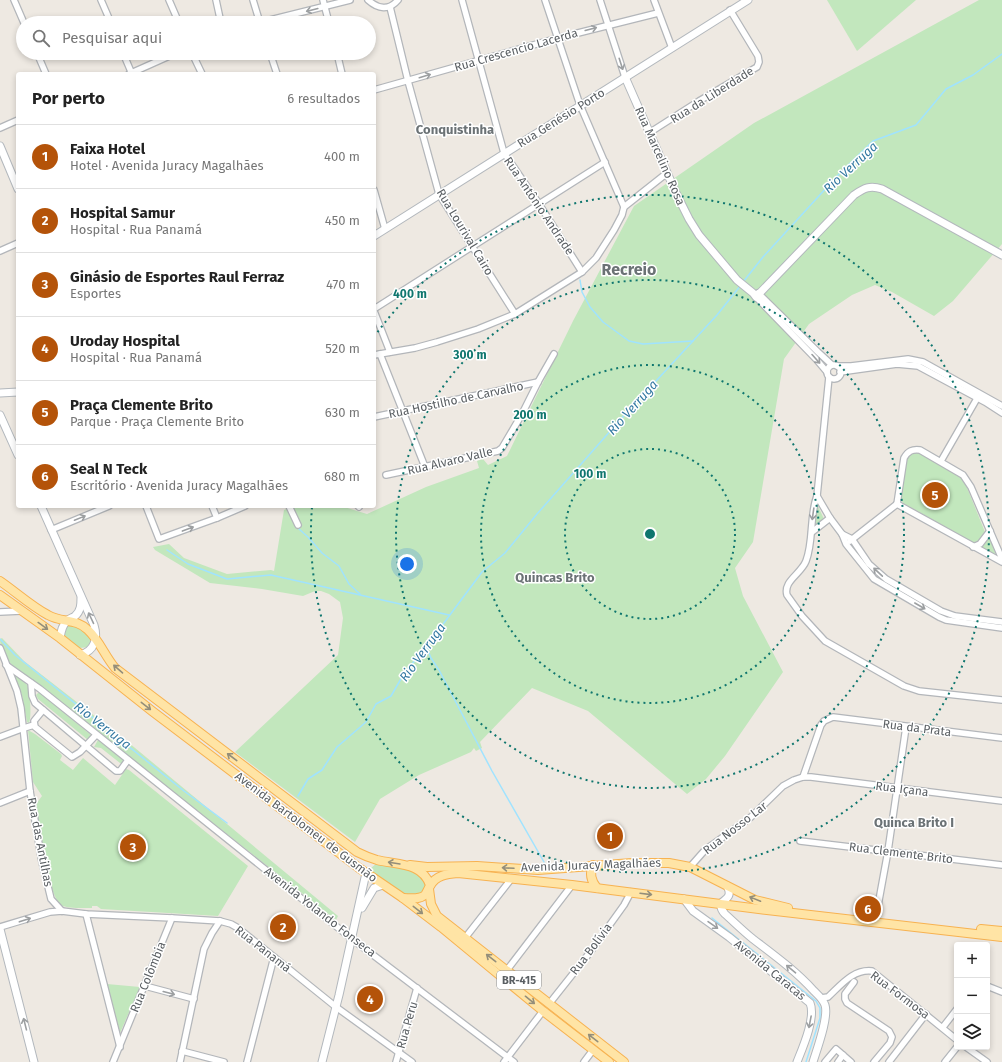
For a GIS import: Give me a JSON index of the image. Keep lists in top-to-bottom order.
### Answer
{
  "streets": {
    "main road": ["Avenida Bartolomeu de Gusmão", "Avenida Juracy Magalhães", "BR-415"],
    "street": [
      "Rua Crescencio Lacerda",
      "Rua da Liberdade",
      "Rua Genésio Porto",
      "Rua Marcelino Rosa",
      "Rua Antônio Andrade",
      "Rua Lourival Cairo",
      "Rua Hostilho de Carvalho",
      "Rua Alvaro Valle",
      "Rua da Prata",
      "Rua Içana",
      "Rua Nosso Lar",
      "Rua das Antilhas",
      "Rua Clemente Brito",
      "Avenida Yolando Fonseca",
      "Rua Panamá",
      "Rua Bolívia",
      "Avenida Caracas",
      "Rua Colômbia",
      "Rua Formosa",
      "Rua Peru"
    ]
  },
  "crossings": [
    ["Rua Crescencio Lacerda", "Rua Marcelino Rosa"],
    ["Rua Crescencio Lacerda", "Rua Antônio Andrade"],
    ["Rua Crescencio Lacerda", "Rua Lourival Cairo"],
    ["Rua da Liberdade", "Rua Genésio Porto"],
    ["Rua da Liberdade", "Rua Marcelino Rosa"],
    ["Rua Genésio Porto", "Rua Marcelino Rosa"],
    ["Rua Genésio Porto", "Rua Antônio Andrade"],
    ["Rua Genésio Porto", "Rua Lourival Cairo"],
    ["Rua Hostilho de Carvalho", "Rua Alvaro Valle"],
    ["Rua da Prata", "Rua Içana"],
    ["Rua da Prata", "Rua Nosso Lar"],
    ["Rua Içana", "Rua Nosso Lar"],
    ["Avenida Bartolomeu de Gusmão", "Avenida Juracy Magalhães"],
    ["Rua Nosso Lar", "Avenida Juracy Magalhães"],
    ["Rua das Antilhas", "Avenida Yolando Fonseca"],
    ["Avenida Juracy Magalhães", "Rua Bolívia"],
    ["Avenida Juracy Magalhães", "Avenida Caracas"],
    ["Avenida Juracy Magalhães", "BR-415"],
    ["Avenida Yolando Fonseca", "Rua Peru"],
    ["Rua Panamá", "Rua Colômbia"],
    ["Rua Panamá", "Rua Peru"],
    ["Rua Bolívia", "BR-415"],
    ["Avenida Caracas", "Rua Formosa"]
  ],
  "one_way": ["Rua Crescencio Lacerda"],
  "districts": [
    "Conquistinha",
    "Recreio",
    "Quincas Brito",
    "Quinca Brito I"
  ],
  "water": ["Rio Verruga"],
  "page": {
    "search": "Pesquisar aqui",
    "heading": ["Por perto", "6 resultados"],
    "list": [
      {
        "mark": "1",
        "name": "Faixa Hotel",
        "note": "Hotel · Avenida Juracy Magalhães",
        "value": "400 m"
      },
      {
        "mark": "2",
        "name": "Hospital Samur",
        "note": "Hospital · Rua Panamá",
        "value": "450 m"
      },
      {
        "mark": "3",
        "name": "Ginásio de Esportes Raul Ferraz",
        "note": "Esportes",
        "value": "470 m"
      },
      {
        "mark": "4",
        "name": "Uroday Hospital",
        "note": "Hospital · Rua Panamá",
        "value": "520 m"
      },
      {
        "mark": "5",
        "name": "Praça Clemente Brito",
        "note": "Parque · Praça Clemente Brito",
        "value": "630 m"
      },
      {
        "mark": "6",
        "name": "Seal N Teck",
        "note": "Escritório · Avenida Juracy Magalhães",
        "value": "680 m"
      }
    ],
    "pins": [
      "5",
      "1",
      "3",
      "6",
      "2",
      "4"
    ],
    "map_buttons": ["+", "−"]
  },
  "rings": [
    "400 m",
    "300 m",
    "200 m",
    "100 m"
  ]
}
